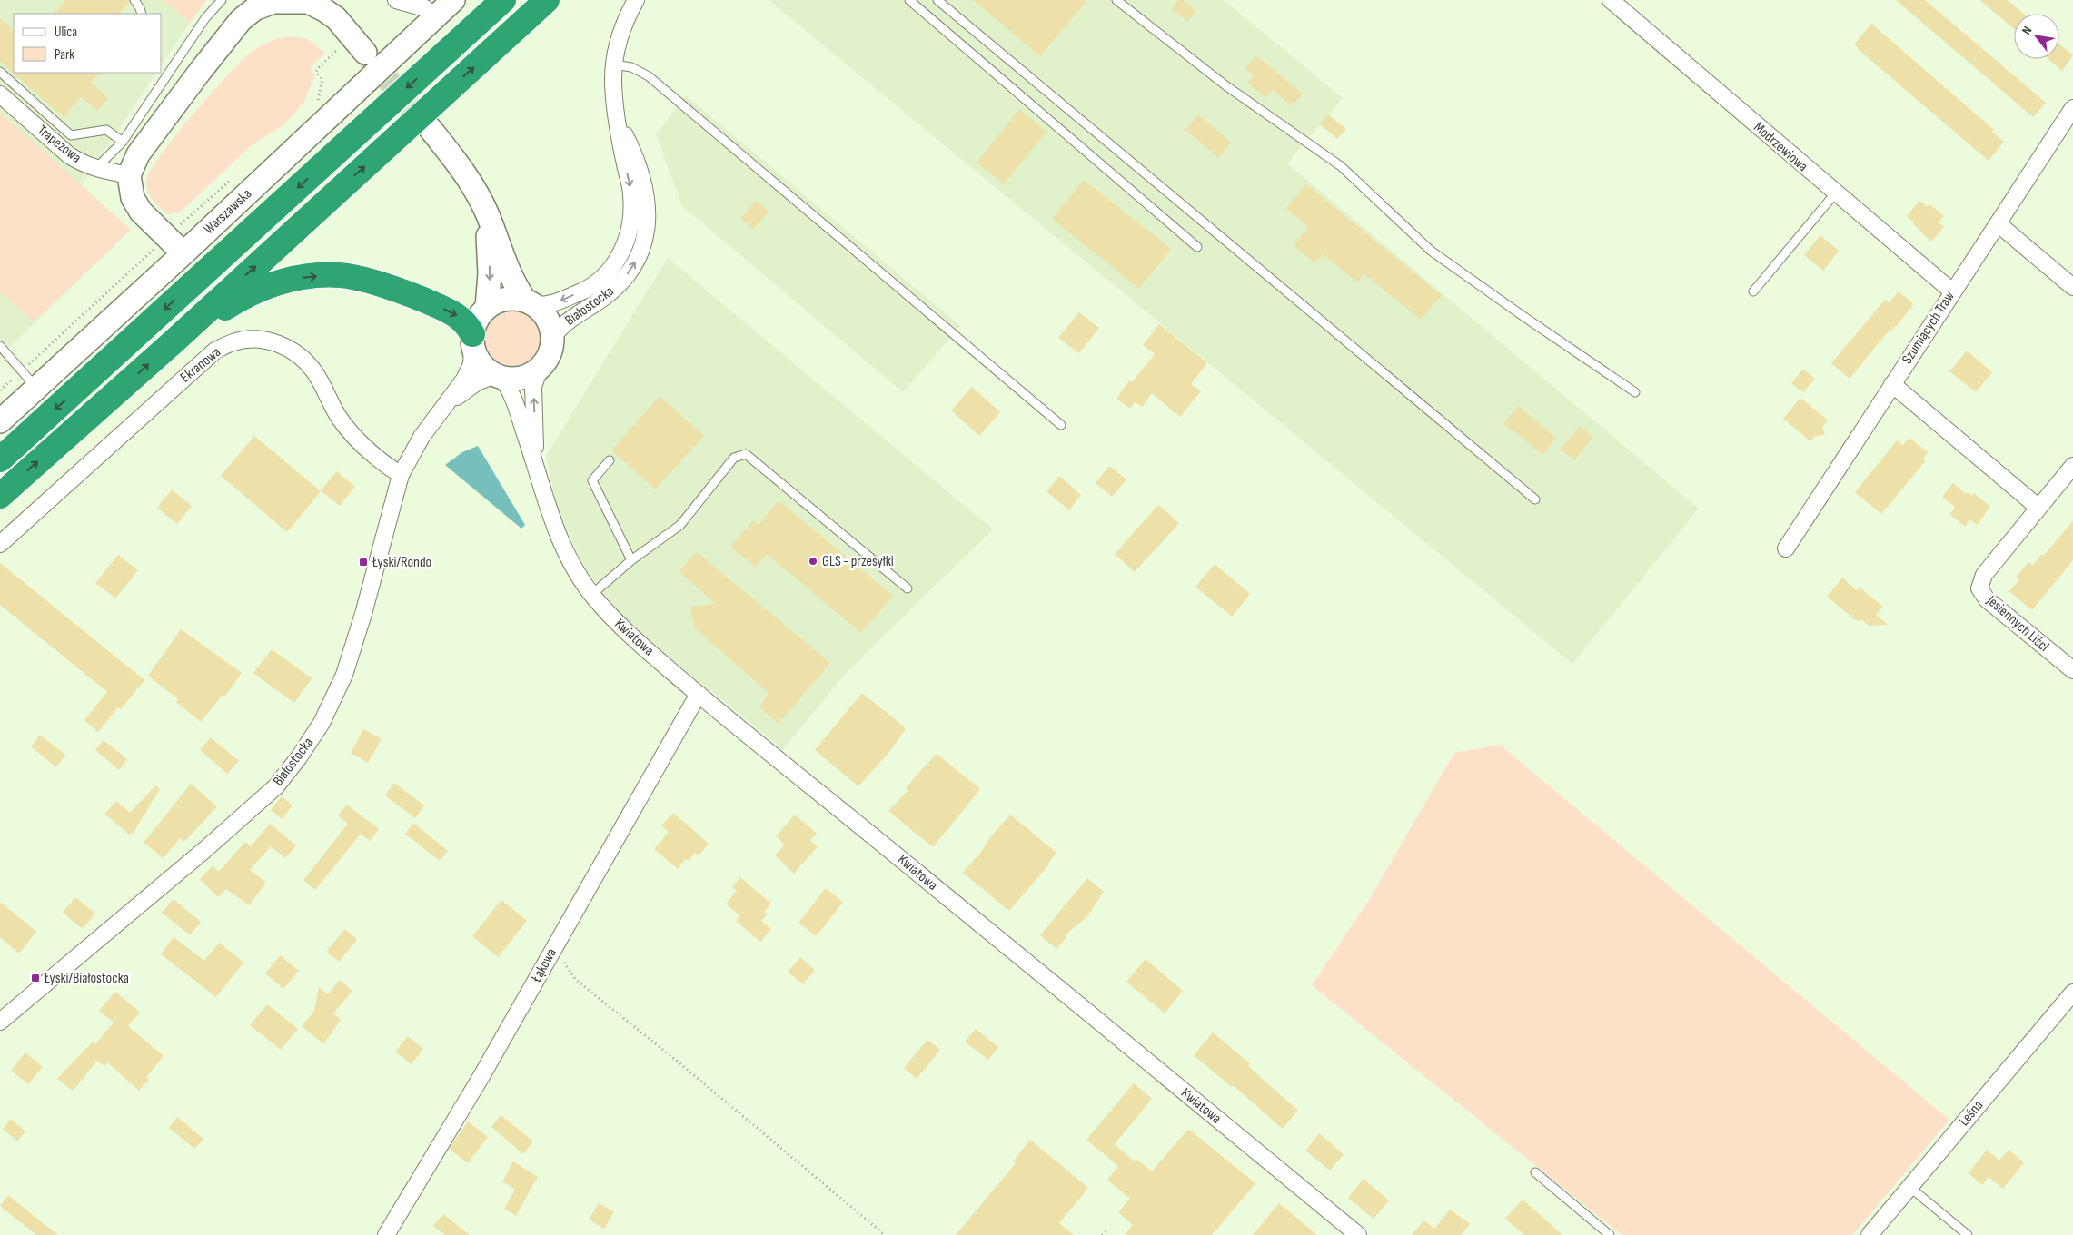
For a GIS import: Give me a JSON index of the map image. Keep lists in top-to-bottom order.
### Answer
{
  "streets": {
    "street": [
      "Trapezowa",
      "Modrzewiowa",
      "Warszawska",
      "Białostocka",
      "Szumiących Traw",
      "Ekranowa",
      "Jesiennych Liści",
      "Kwiatowa",
      "Łąkowa",
      "Leśna"
    ]
  },
  "crossings": [
    ["Modrzewiowa", "Szumiących Traw"],
    ["Białostocka", "Ekranowa"],
    ["Białostocka", "Kwiatowa"],
    ["Kwiatowa", "Łąkowa"]
  ],
  "places": {
    "other": ["GLS - przesyłki"],
    "transit": ["Łyski/Rondo", "Łyski/Białostocka"]
  },
  "legend": ["Ulica", "Park"],
  "north": "top left"
}
